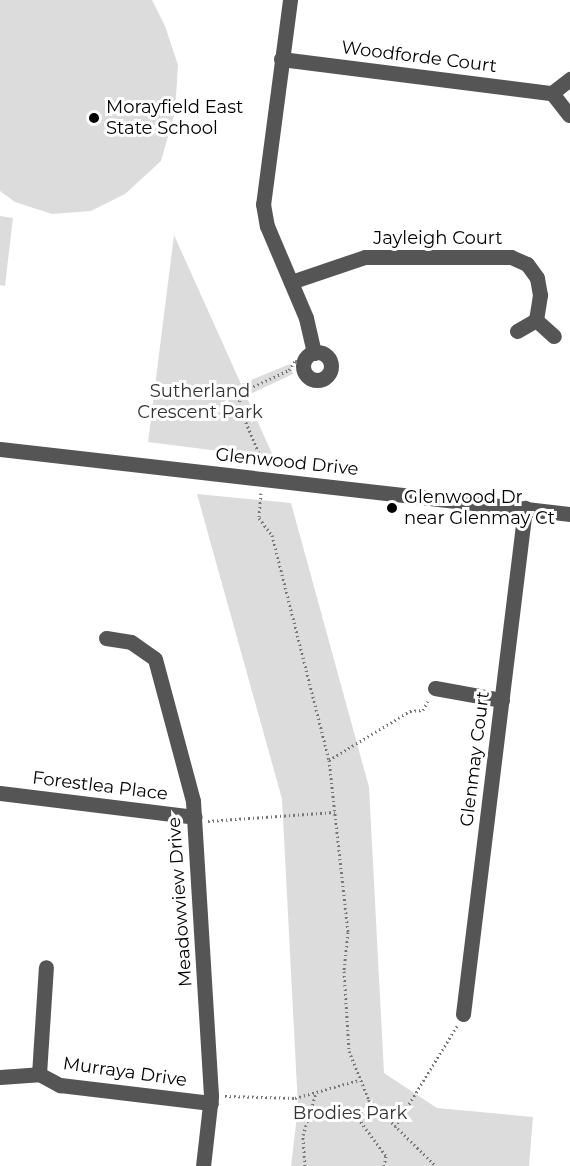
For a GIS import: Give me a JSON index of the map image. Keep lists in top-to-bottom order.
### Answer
{
  "streets": {
    "street": [
      "Woodforde Court",
      "Jayleigh Court",
      "Glenwood Drive",
      "Glenmay Court",
      "Forestlea Place",
      "Meadowview Drive",
      "Murraya Drive"
    ]
  },
  "crossings": [
    ["Glenwood Drive", "Glenmay Court"],
    ["Forestlea Place", "Meadowview Drive"],
    ["Meadowview Drive", "Murraya Drive"]
  ],
  "parks": ["Sutherland Crescent Park", "Brodies Park"],
  "places": ["Morayfield East State School", "Glenwood Dr near Glenmay Ct"]
}
